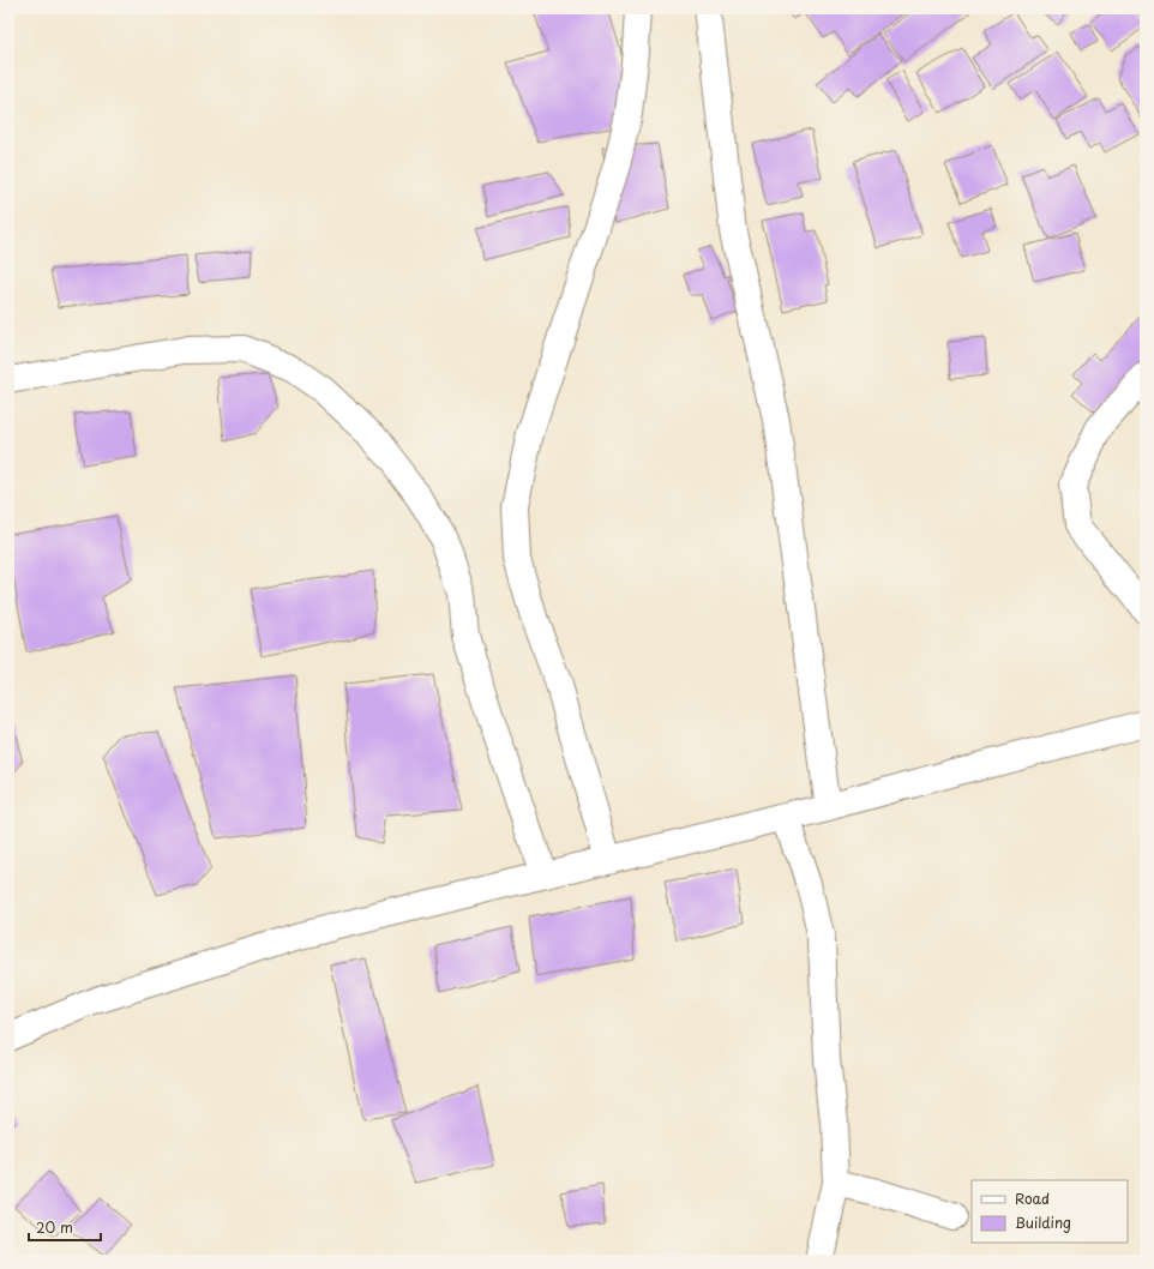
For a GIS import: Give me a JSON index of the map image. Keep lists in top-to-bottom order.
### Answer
{
  "legend": ["Road", "Building"],
  "scale_bar": "20 m"
}
